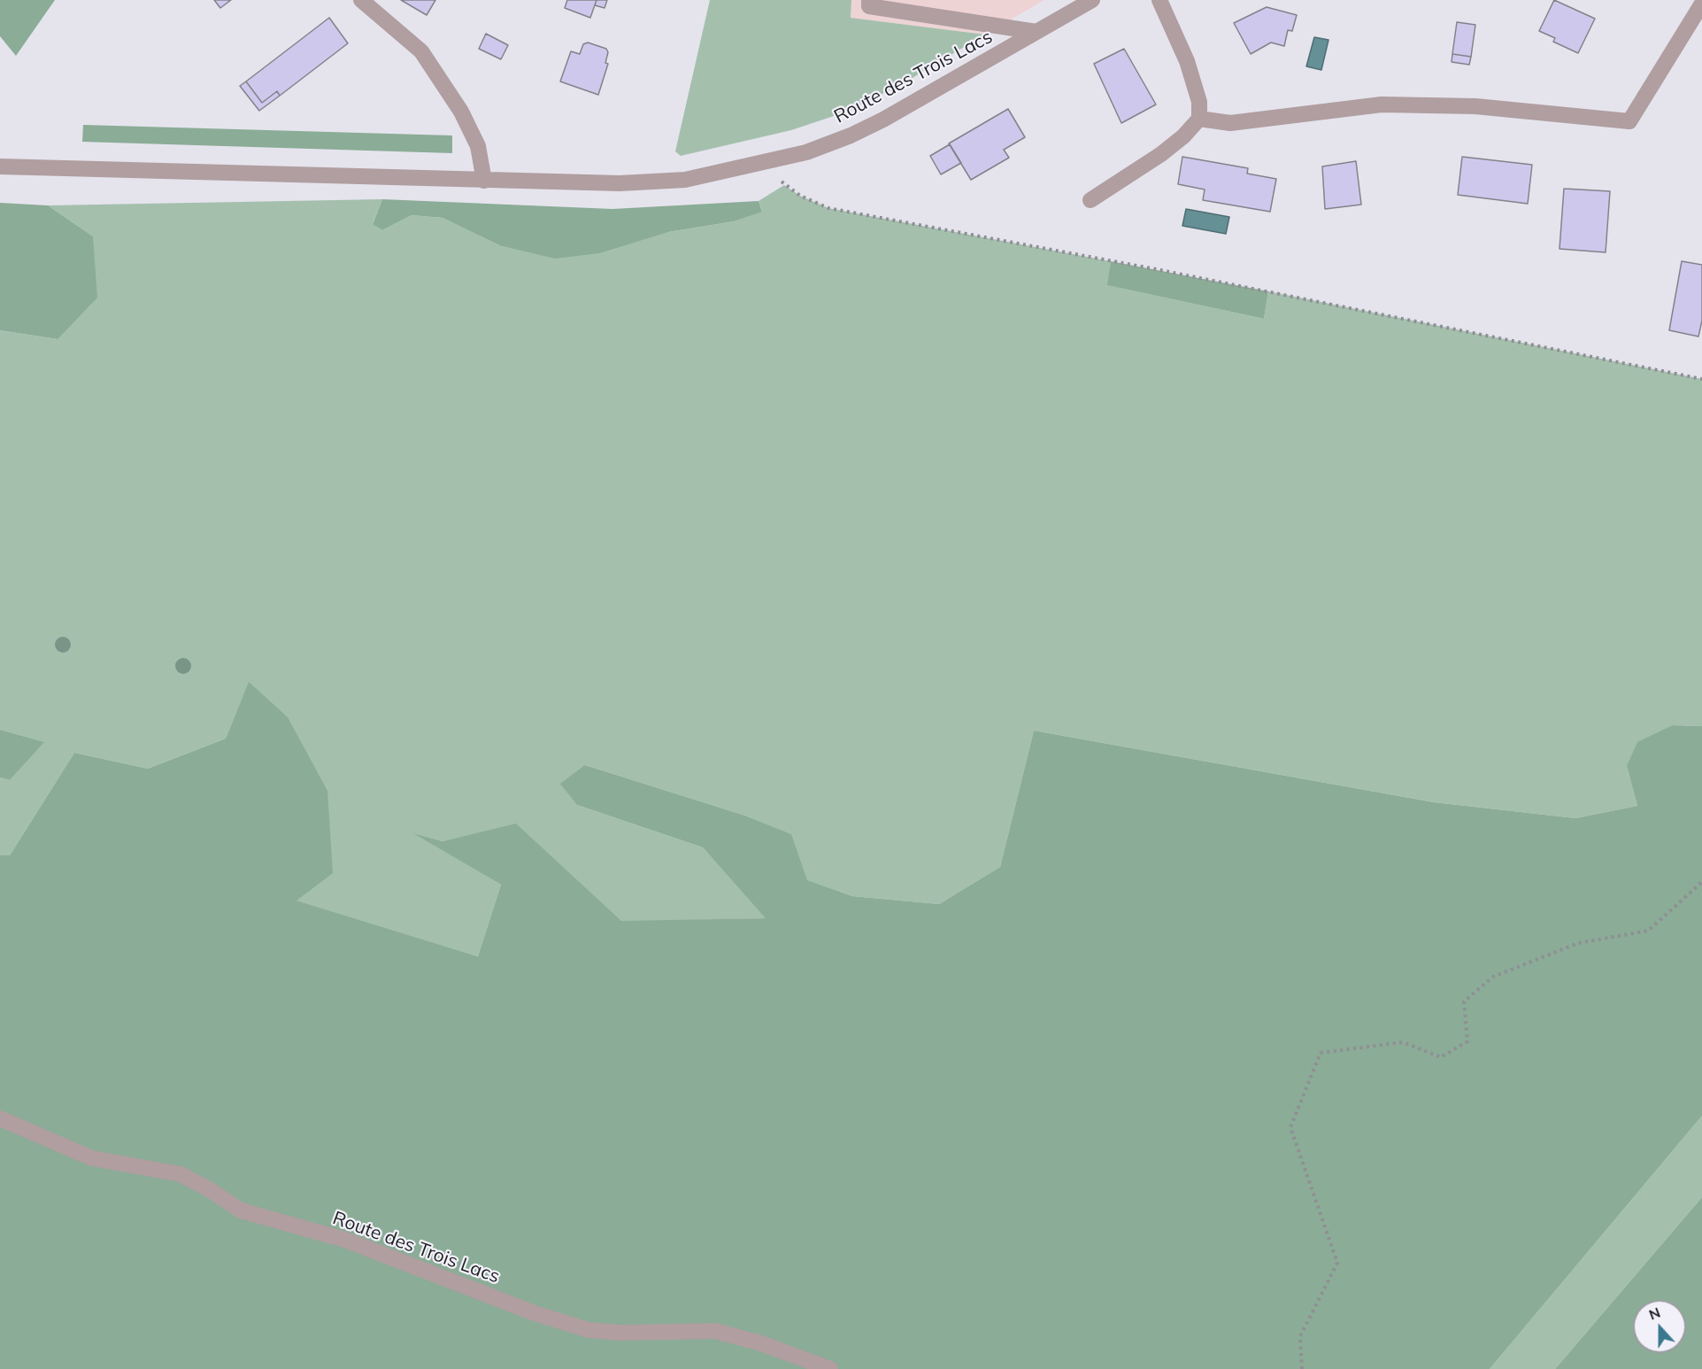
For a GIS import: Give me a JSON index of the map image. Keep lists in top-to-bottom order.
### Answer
{
  "streets": {
    "street": ["Route des Trois Lacs"]
  },
  "north": "top"
}
